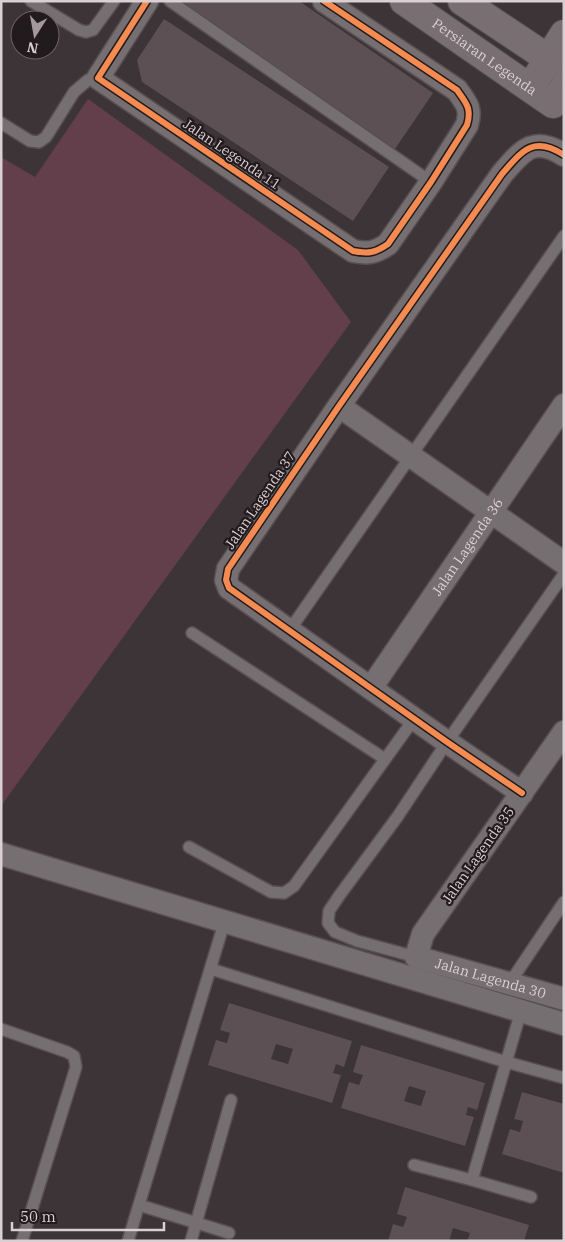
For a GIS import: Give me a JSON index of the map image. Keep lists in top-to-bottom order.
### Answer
{
  "streets": {
    "street": [
      "Persiaran Legenda",
      "Jalan Legenda 11",
      "Jalan Lagenda 37",
      "Jalan Lagenda 36",
      "Jalan Lagenda 35",
      "Jalan Lagenda 30"
    ]
  },
  "crossings": [
    ["Jalan Lagenda 37", "Jalan Lagenda 36"],
    ["Jalan Lagenda 37", "Jalan Lagenda 35"],
    ["Jalan Lagenda 35", "Jalan Lagenda 30"]
  ],
  "scale_bar": "50 m",
  "north": "bottom"
}
